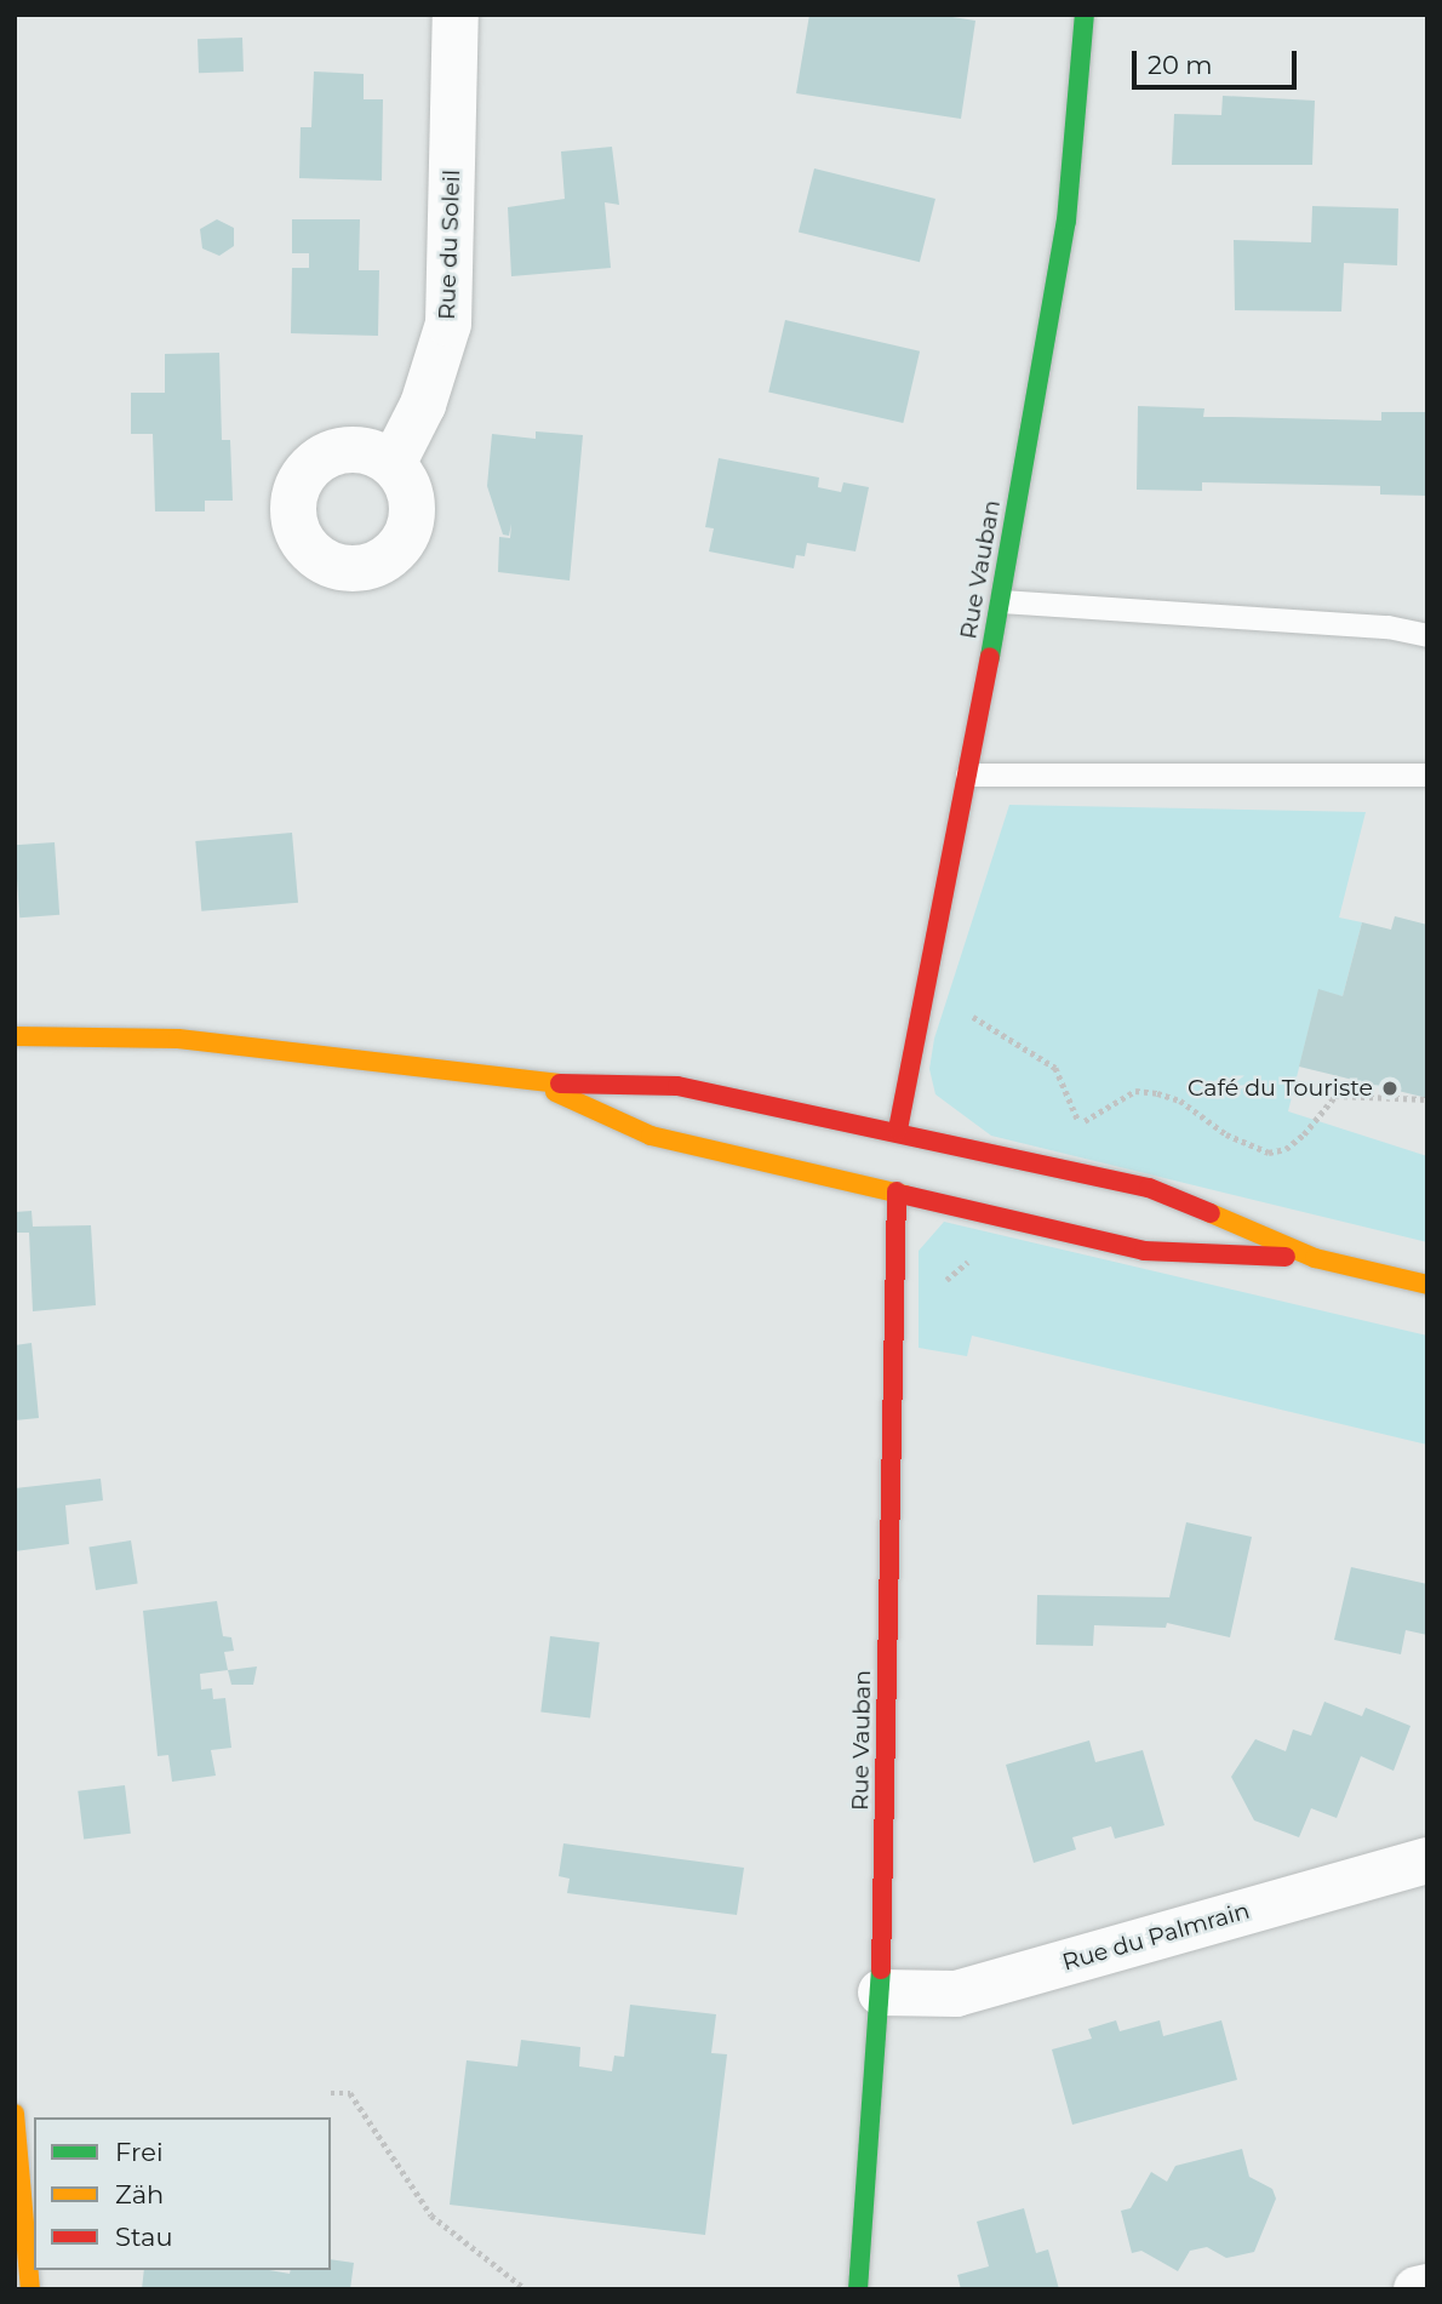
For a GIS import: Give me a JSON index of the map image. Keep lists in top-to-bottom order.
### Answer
{
  "streets": {
    "street": ["Rue du Soleil", "Rue Vauban", "Rue du Palmrain"]
  },
  "crossings": [
    ["Rue Vauban", "Rue du Palmrain"]
  ],
  "places": ["Café du Touriste"],
  "legend": ["Frei", "Zäh", "Stau"],
  "scale_bar": "20 m"
}
